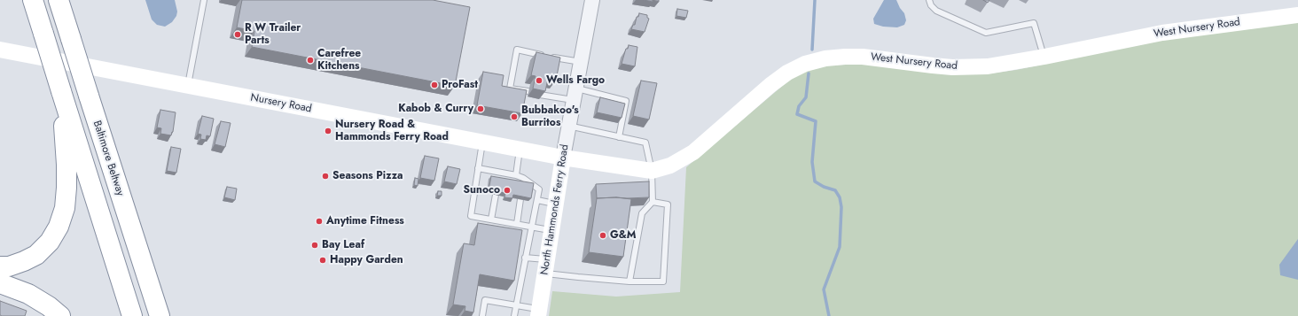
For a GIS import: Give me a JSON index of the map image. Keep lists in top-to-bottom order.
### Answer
{
  "streets": {
    "highway": ["Baltimore Beltway"],
    "main road": ["West Nursery Road", "Nursery Road", "North Hammonds Ferry Road"]
  },
  "crossings": [
    ["West Nursery Road", "Nursery Road"],
    ["West Nursery Road", "North Hammonds Ferry Road"],
    ["Nursery Road", "North Hammonds Ferry Road"]
  ],
  "places": [
    "R W Trailer Parts",
    "Carefree Kitchens",
    "Wells Fargo",
    "ProFast",
    "Kabob & Curry",
    "Bubbakoo's Burritos",
    "Nursery Road & Hammonds Ferry Road",
    "Seasons Pizza",
    "Sunoco",
    "Anytime Fitness",
    "G&M",
    "Bay Leaf",
    "Happy Garden"
  ]
}
